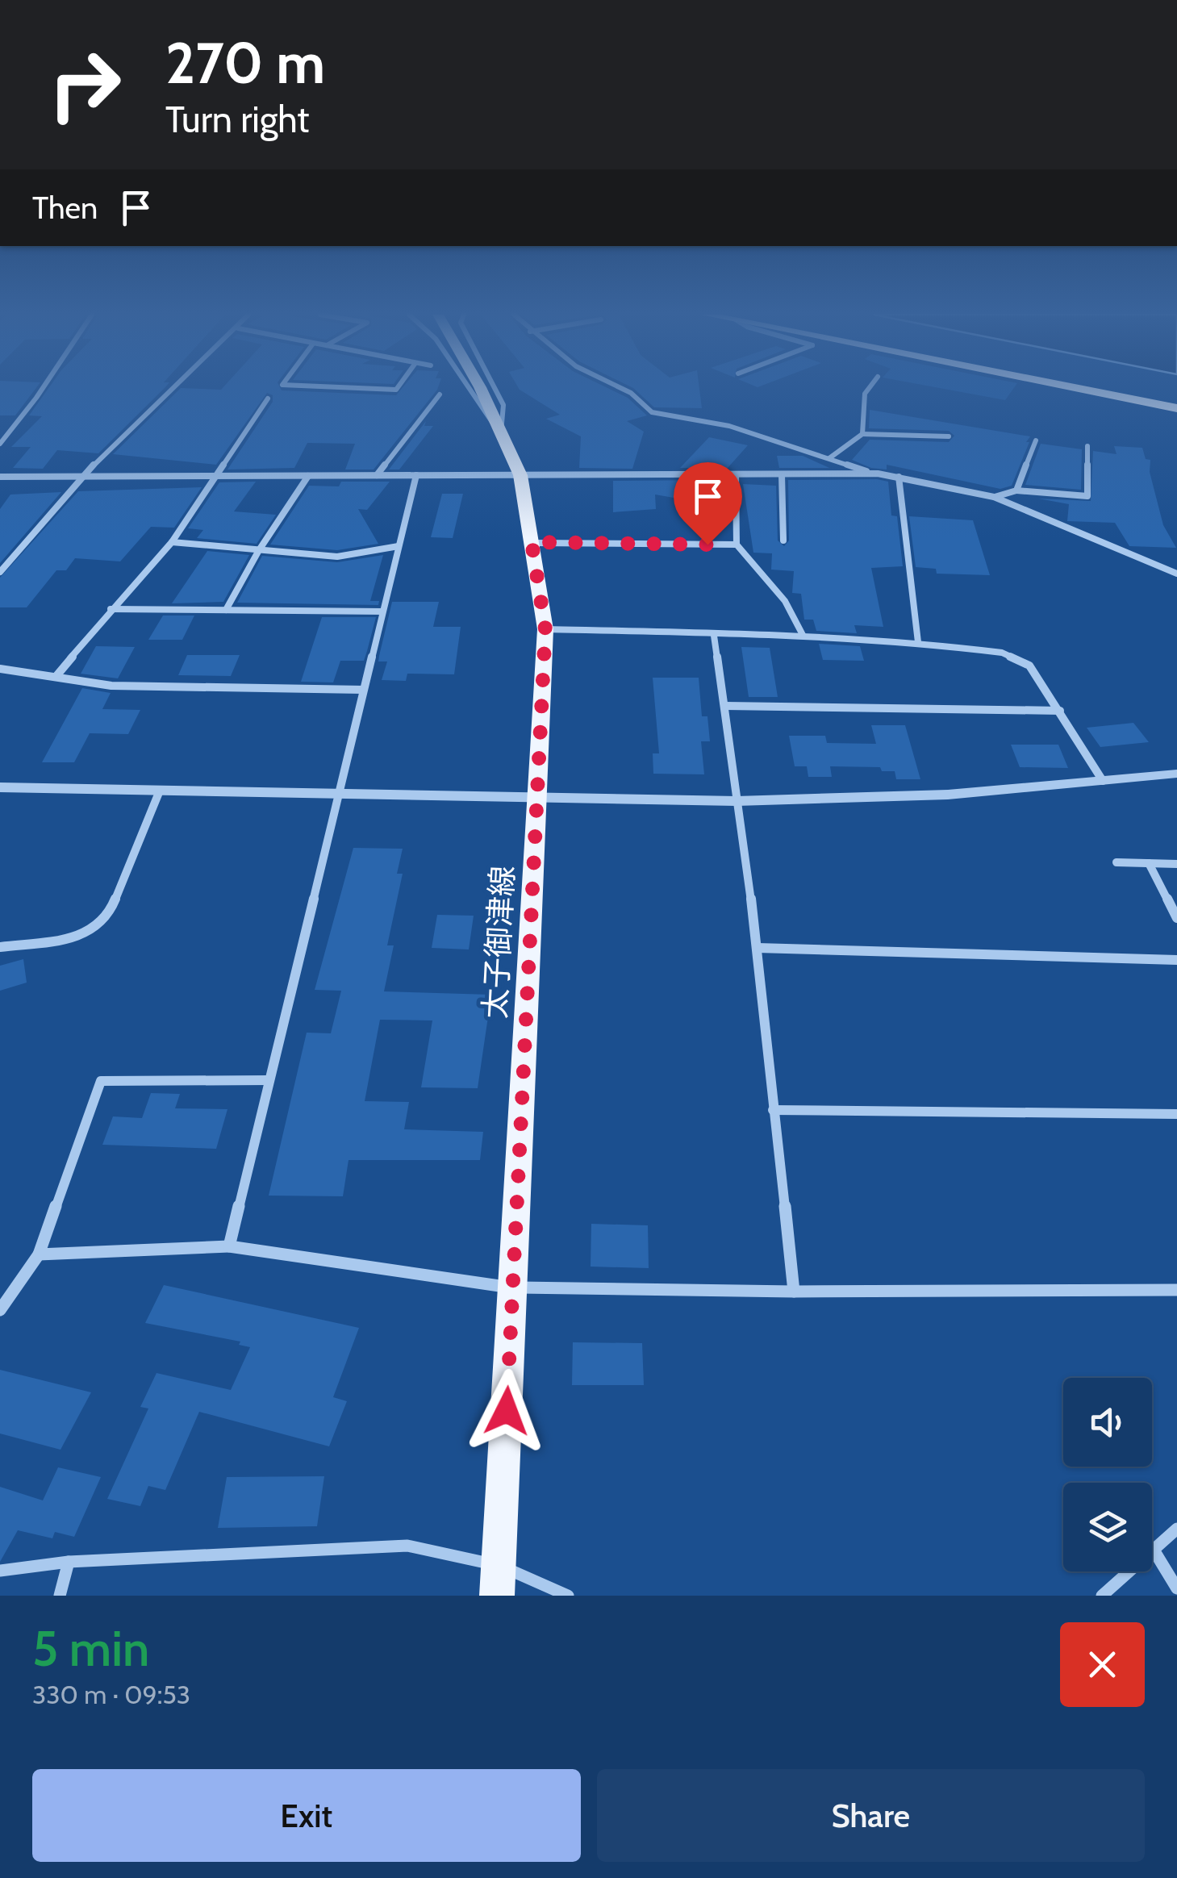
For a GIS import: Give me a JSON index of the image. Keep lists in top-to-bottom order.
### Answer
{
  "streets": {
    "main road": ["太子御津線"]
  },
  "page": {
    "turn": ["270 m", "Turn right"],
    "then": "Then",
    "heading": ["5 min", "330 m · 09:53"],
    "buttons": ["Exit", "Share"]
  }
}
